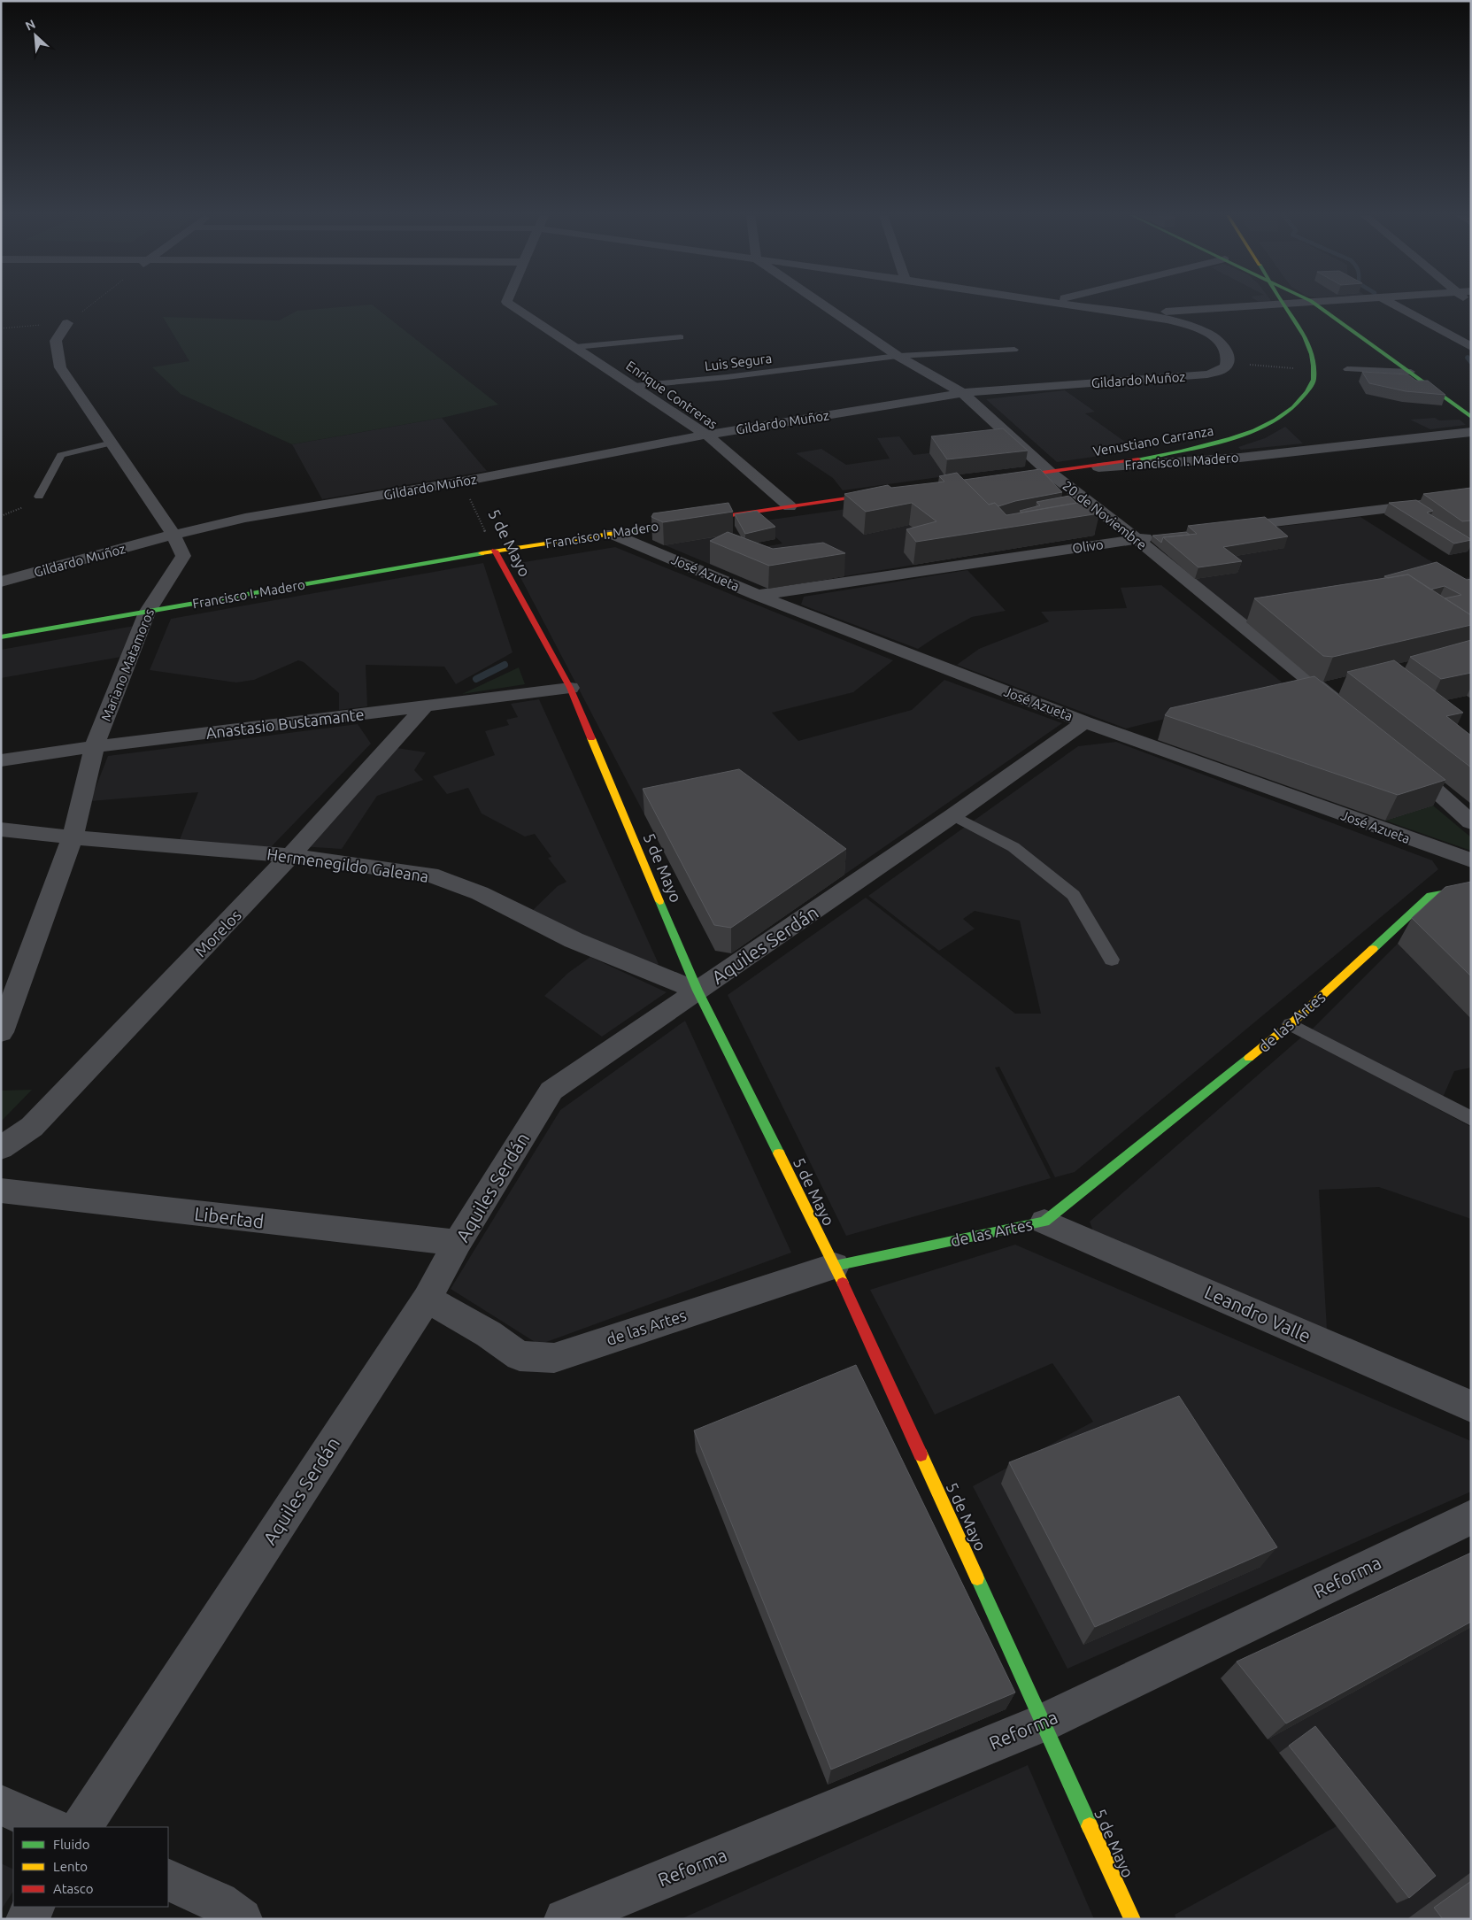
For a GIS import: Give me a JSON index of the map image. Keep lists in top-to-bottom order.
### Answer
{
  "streets": {
    "street": [
      "Gildardo Muñoz",
      "Enrique Contreras",
      "Venustiano Carranza",
      "Francisco I. Madero",
      "20 de Noviembre",
      "5 de Mayo",
      "Olivo",
      "José Azueta",
      "Mariano Matamoros",
      "Anastasio Bustamante",
      "Hermenegildo Galeana",
      "Morelos",
      "Aquiles Serdán",
      "de las Artes",
      "Libertad",
      "Leandro Valle",
      "Reforma"
    ],
    "lane": ["Luis Segura"]
  },
  "crossings": [
    ["Luis Segura", "Enrique Contreras"],
    ["Luis Segura", "20 de Noviembre"],
    ["Gildardo Muñoz", "Enrique Contreras"],
    ["Gildardo Muñoz", "20 de Noviembre"],
    ["Gildardo Muñoz", "5 de Mayo"],
    ["Gildardo Muñoz", "Mariano Matamoros"],
    ["Venustiano Carranza", "Francisco I. Madero"],
    ["Francisco I. Madero", "20 de Noviembre"],
    ["Francisco I. Madero", "5 de Mayo"],
    ["Francisco I. Madero", "José Azueta"],
    ["Francisco I. Madero", "Mariano Matamoros"],
    ["20 de Noviembre", "Olivo"],
    ["5 de Mayo", "Anastasio Bustamante"],
    ["5 de Mayo", "Hermenegildo Galeana"],
    ["5 de Mayo", "Aquiles Serdán"],
    ["5 de Mayo", "de las Artes"],
    ["5 de Mayo", "Reforma"],
    ["Olivo", "José Azueta"],
    ["José Azueta", "Aquiles Serdán"],
    ["Mariano Matamoros", "Anastasio Bustamante"],
    ["Mariano Matamoros", "Hermenegildo Galeana"],
    ["Anastasio Bustamante", "Morelos"],
    ["Hermenegildo Galeana", "Morelos"],
    ["Hermenegildo Galeana", "Aquiles Serdán"],
    ["Aquiles Serdán", "de las Artes"],
    ["Aquiles Serdán", "Libertad"],
    ["de las Artes", "Leandro Valle"]
  ],
  "legend": ["Fluido", "Lento", "Atasco"],
  "north": "top left"
}
